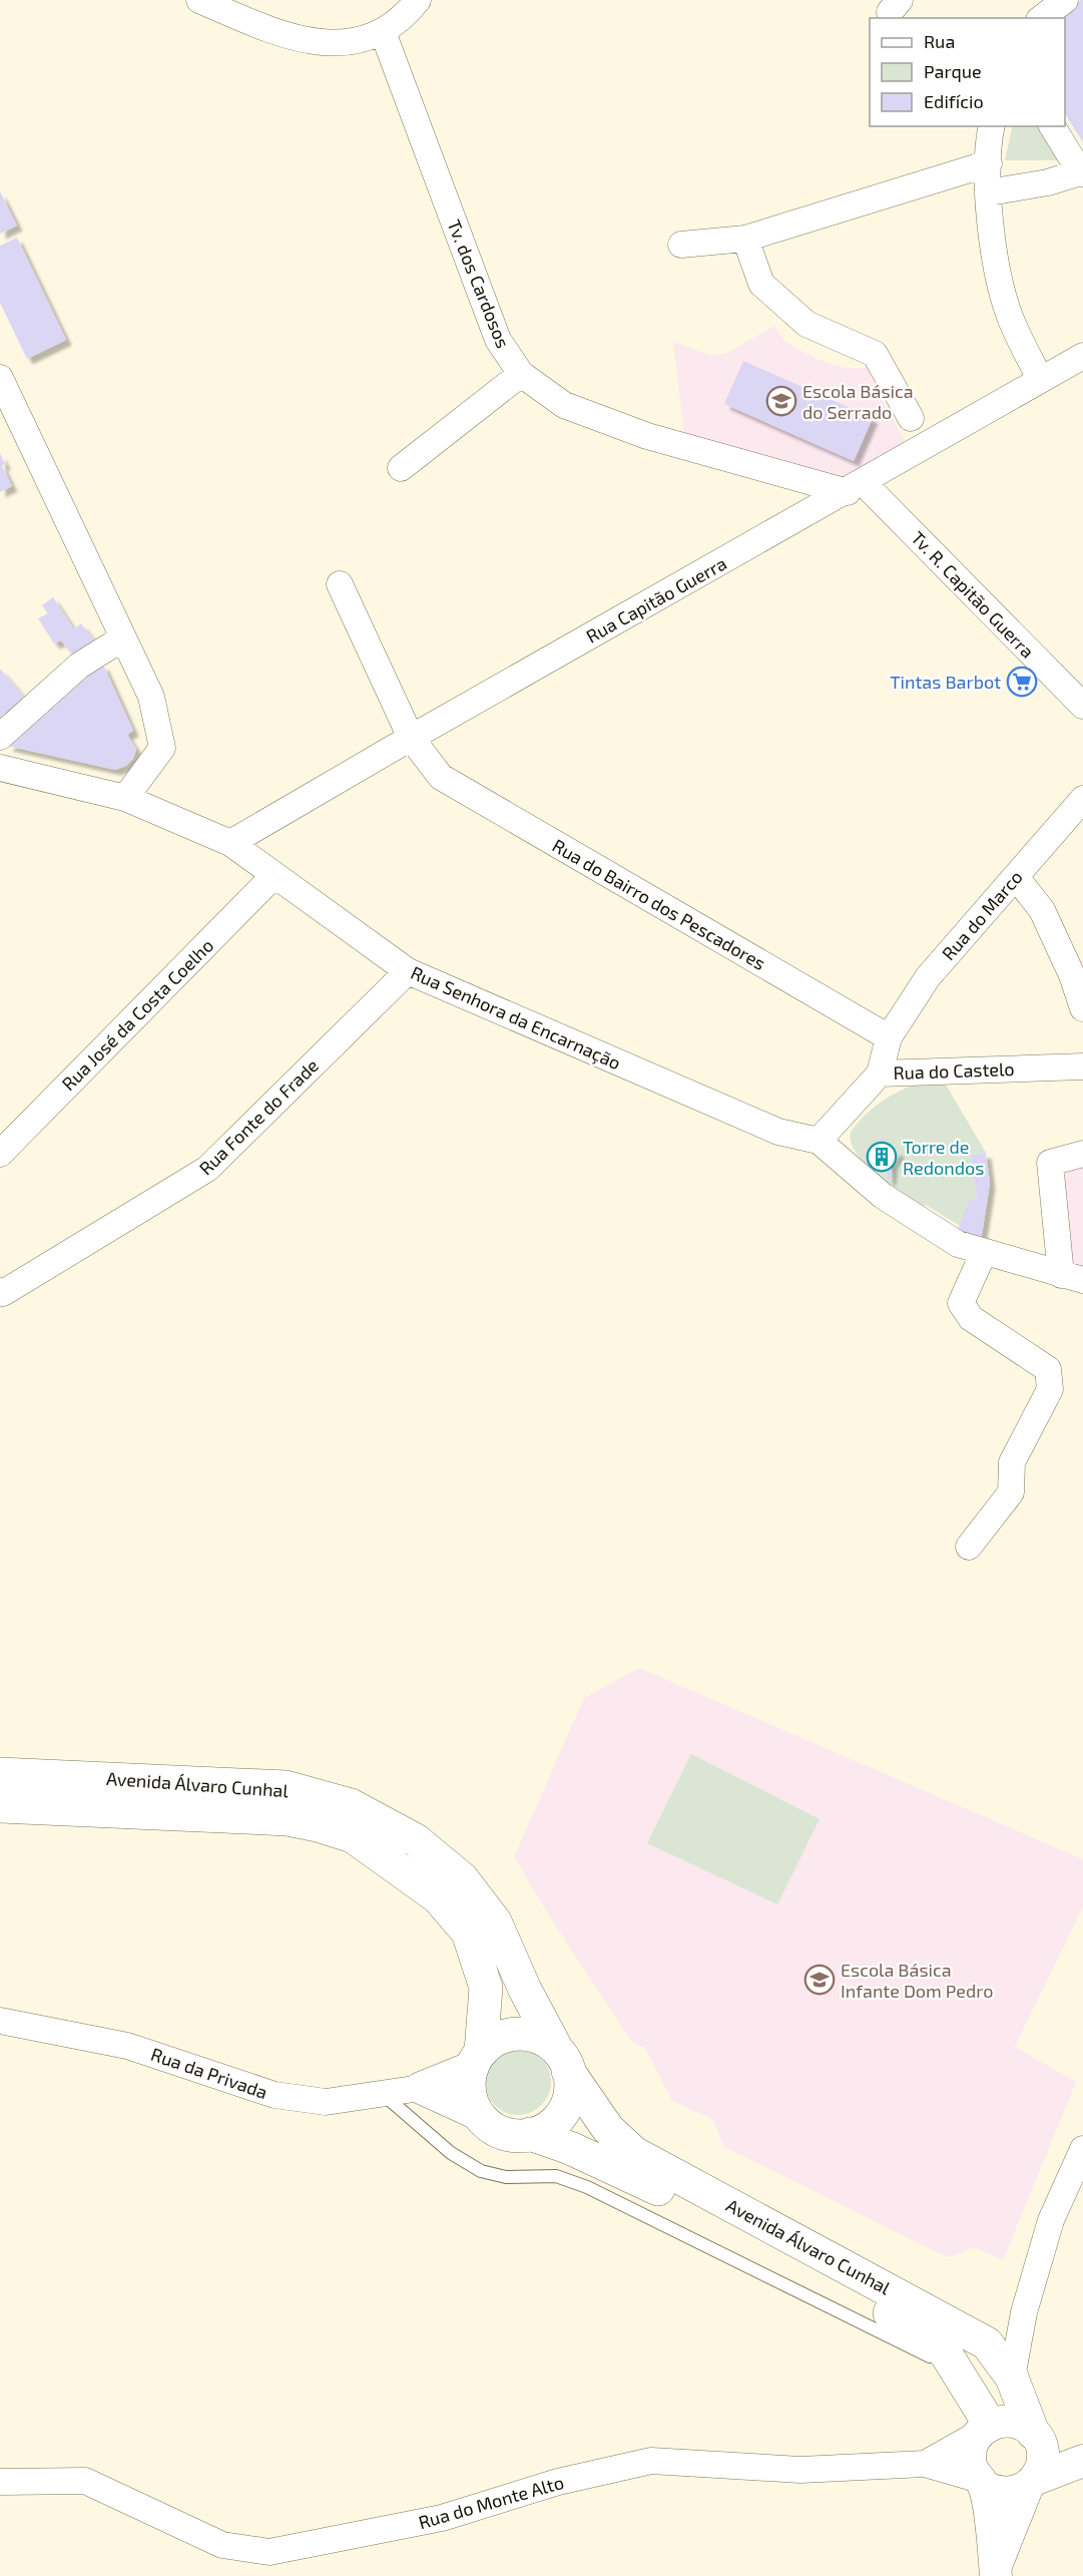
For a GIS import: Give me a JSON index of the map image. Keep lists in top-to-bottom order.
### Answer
{
  "streets": {
    "main road": ["Avenida Álvaro Cunhal"],
    "street": [
      "Tv. dos Cardosos",
      "Tv. R. Capitão Guerra",
      "Rua Capitão Guerra",
      "Rua do Bairro dos Pescadores",
      "Rua do Marco",
      "Rua José da Costa Coelho",
      "Rua Senhora da Encarnação",
      "Rua do Castelo",
      "Rua Fonte do Frade",
      "Rua da Privada",
      "Rua do Monte Alto"
    ]
  },
  "crossings": [
    ["Tv. dos Cardosos", "Tv. R. Capitão Guerra"],
    ["Tv. dos Cardosos", "Rua Capitão Guerra"],
    ["Tv. R. Capitão Guerra", "Rua Capitão Guerra"],
    ["Rua Capitão Guerra", "Rua do Bairro dos Pescadores"],
    ["Rua Capitão Guerra", "Rua Senhora da Encarnação"],
    ["Rua do Bairro dos Pescadores", "Rua do Marco"],
    ["Rua José da Costa Coelho", "Rua Senhora da Encarnação"],
    ["Rua Senhora da Encarnação", "Rua do Castelo"],
    ["Rua Senhora da Encarnação", "Rua Fonte do Frade"]
  ],
  "places": {
    "school or university": ["Escola Básica do Serrado", "Escola Básica Infante Dom Pedro"],
    "supermarket": ["Tintas Barbot"],
    "building": ["Torre de Redondos"]
  },
  "legend": ["Rua", "Parque", "Edifício"]
}
